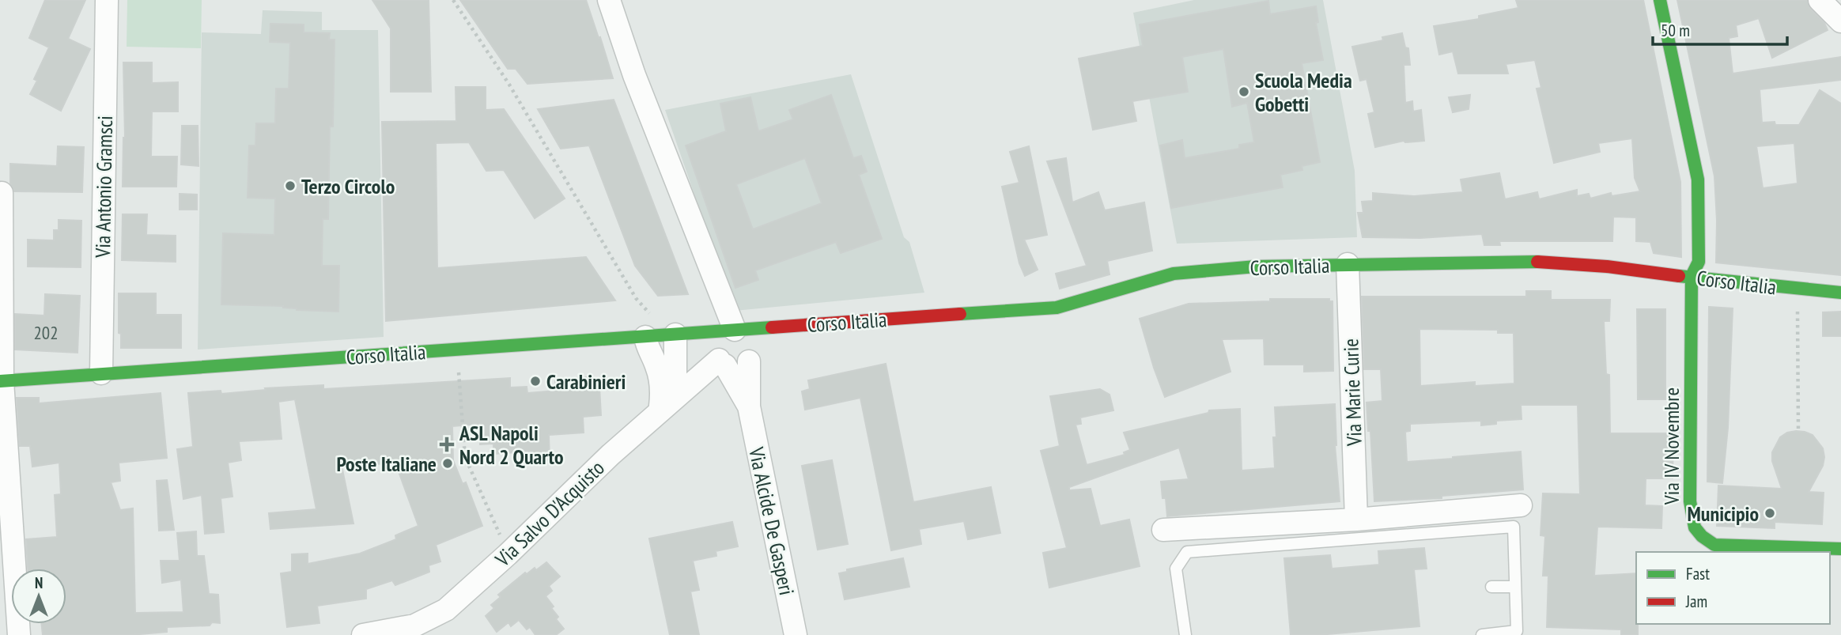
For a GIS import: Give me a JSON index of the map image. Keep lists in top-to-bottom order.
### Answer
{
  "streets": {
    "street": [
      "Via Antonio Gramsci",
      "Corso Italia",
      "Via Marie Curie",
      "Via IV Novembre",
      "Via Salvo D'Acquisto",
      "Via Alcide De Gasperi"
    ]
  },
  "crossings": [
    ["Via Antonio Gramsci", "Corso Italia"],
    ["Corso Italia", "Via Marie Curie"],
    ["Corso Italia", "Via IV Novembre"],
    ["Corso Italia", "Via Salvo D'Acquisto"],
    ["Corso Italia", "Via Alcide De Gasperi"],
    ["Via Salvo D'Acquisto", "Via Alcide De Gasperi"]
  ],
  "places": {
    "other": [
      "Scuola Media Gobetti",
      "Terzo Circolo",
      "Carabinieri",
      "Poste Italiane",
      "Municipio"
    ],
    "health": ["ASL Napoli Nord 2 Quarto"]
  },
  "house_numbers": ["202"],
  "legend": ["Fast", "Jam"],
  "scale_bar": "50 m",
  "north": "top"
}
